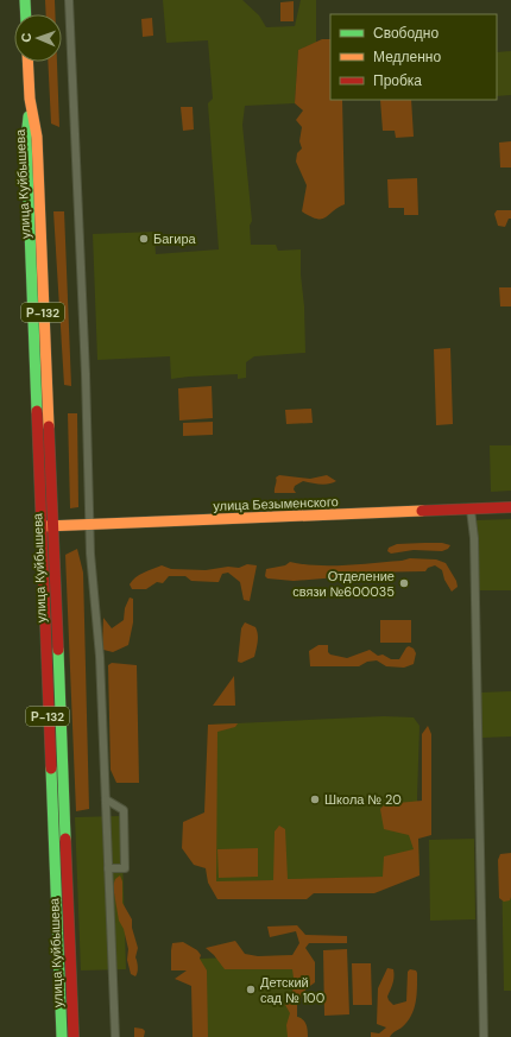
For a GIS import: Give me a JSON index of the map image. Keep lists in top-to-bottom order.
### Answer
{
  "streets": {
    "main road": ["улица Куйбышева", "Р-132", "улица Безыменского"]
  },
  "crossings": [
    ["улица Куйбышева", "улица Безыменского"]
  ],
  "places": [
    "Багира",
    "Отделение связи №600035",
    "Школа № 20",
    "Детский сад № 100"
  ],
  "legend": ["Свободно", "Медленно", "Пробка"],
  "north": "left"
}
